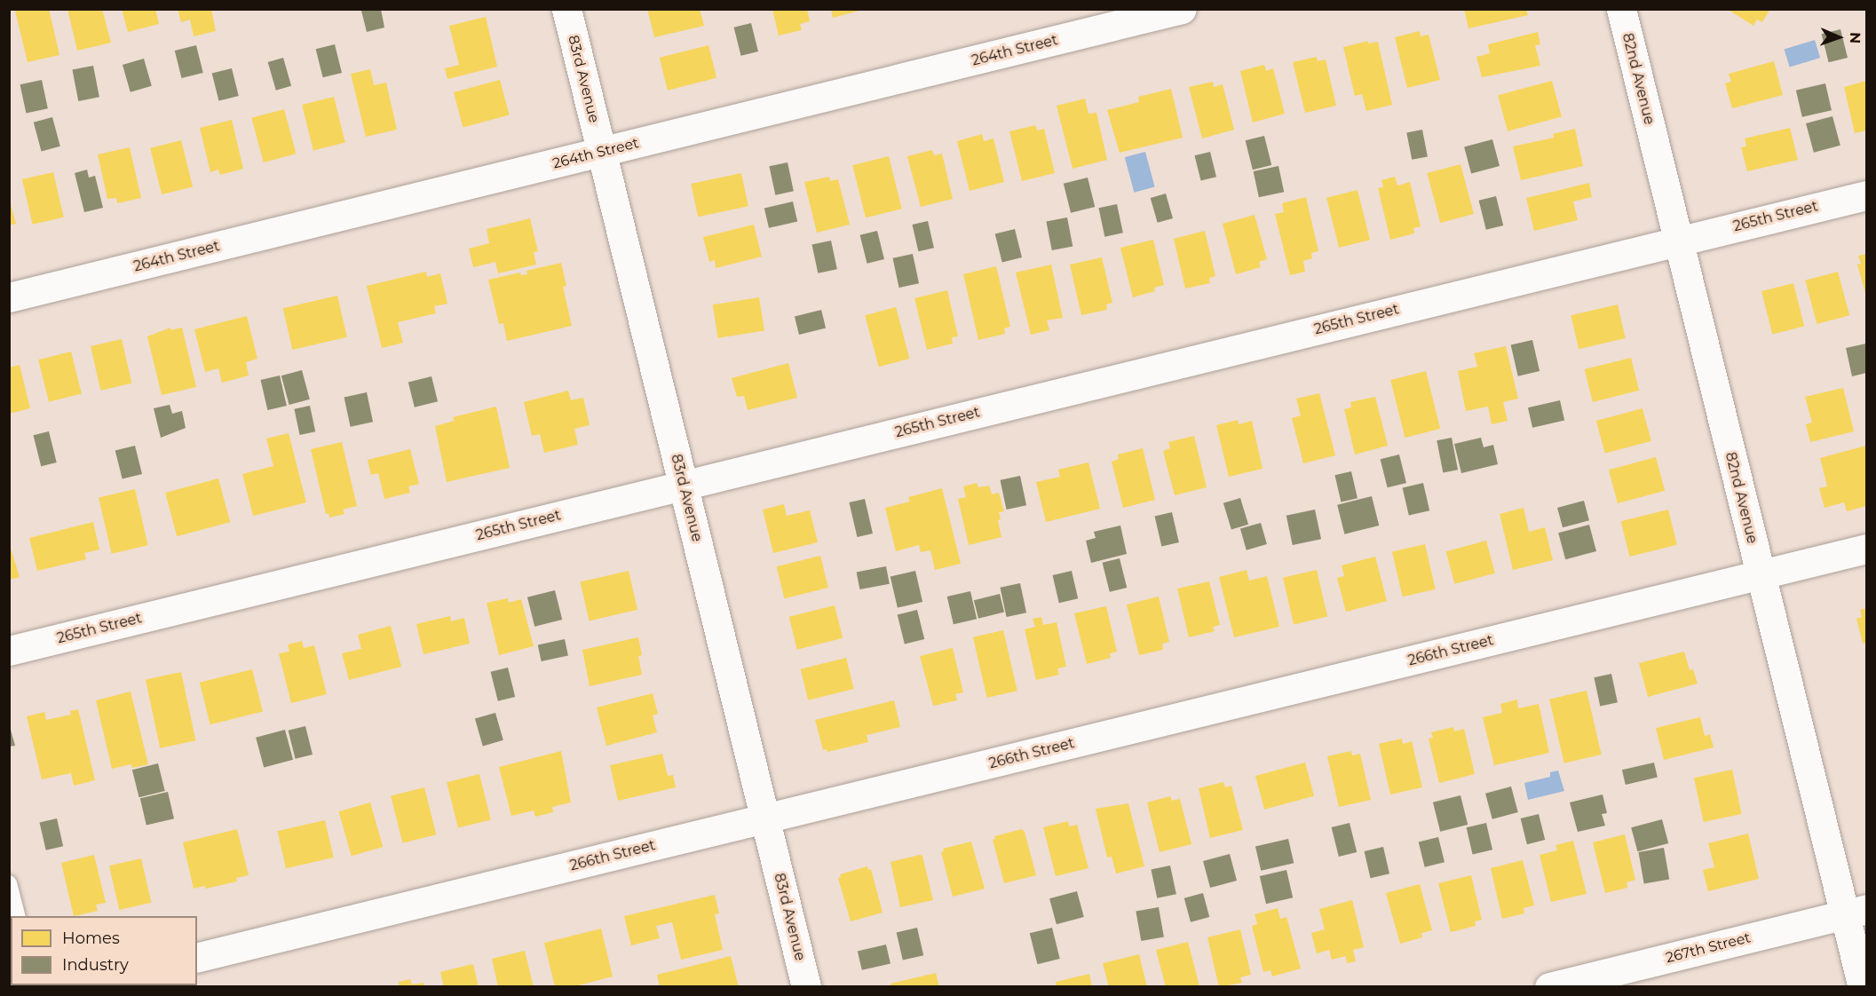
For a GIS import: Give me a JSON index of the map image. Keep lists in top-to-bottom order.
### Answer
{
  "streets": {
    "street": [
      "264th Street",
      "83rd Avenue",
      "82nd Avenue",
      "265th Street",
      "266th Street",
      "267th Street"
    ]
  },
  "crossings": [
    ["264th Street", "83rd Avenue"],
    ["83rd Avenue", "265th Street"],
    ["83rd Avenue", "266th Street"],
    ["82nd Avenue", "265th Street"],
    ["82nd Avenue", "266th Street"],
    ["82nd Avenue", "267th Street"]
  ],
  "legend": ["Homes", "Industry"],
  "north": "right"
}
